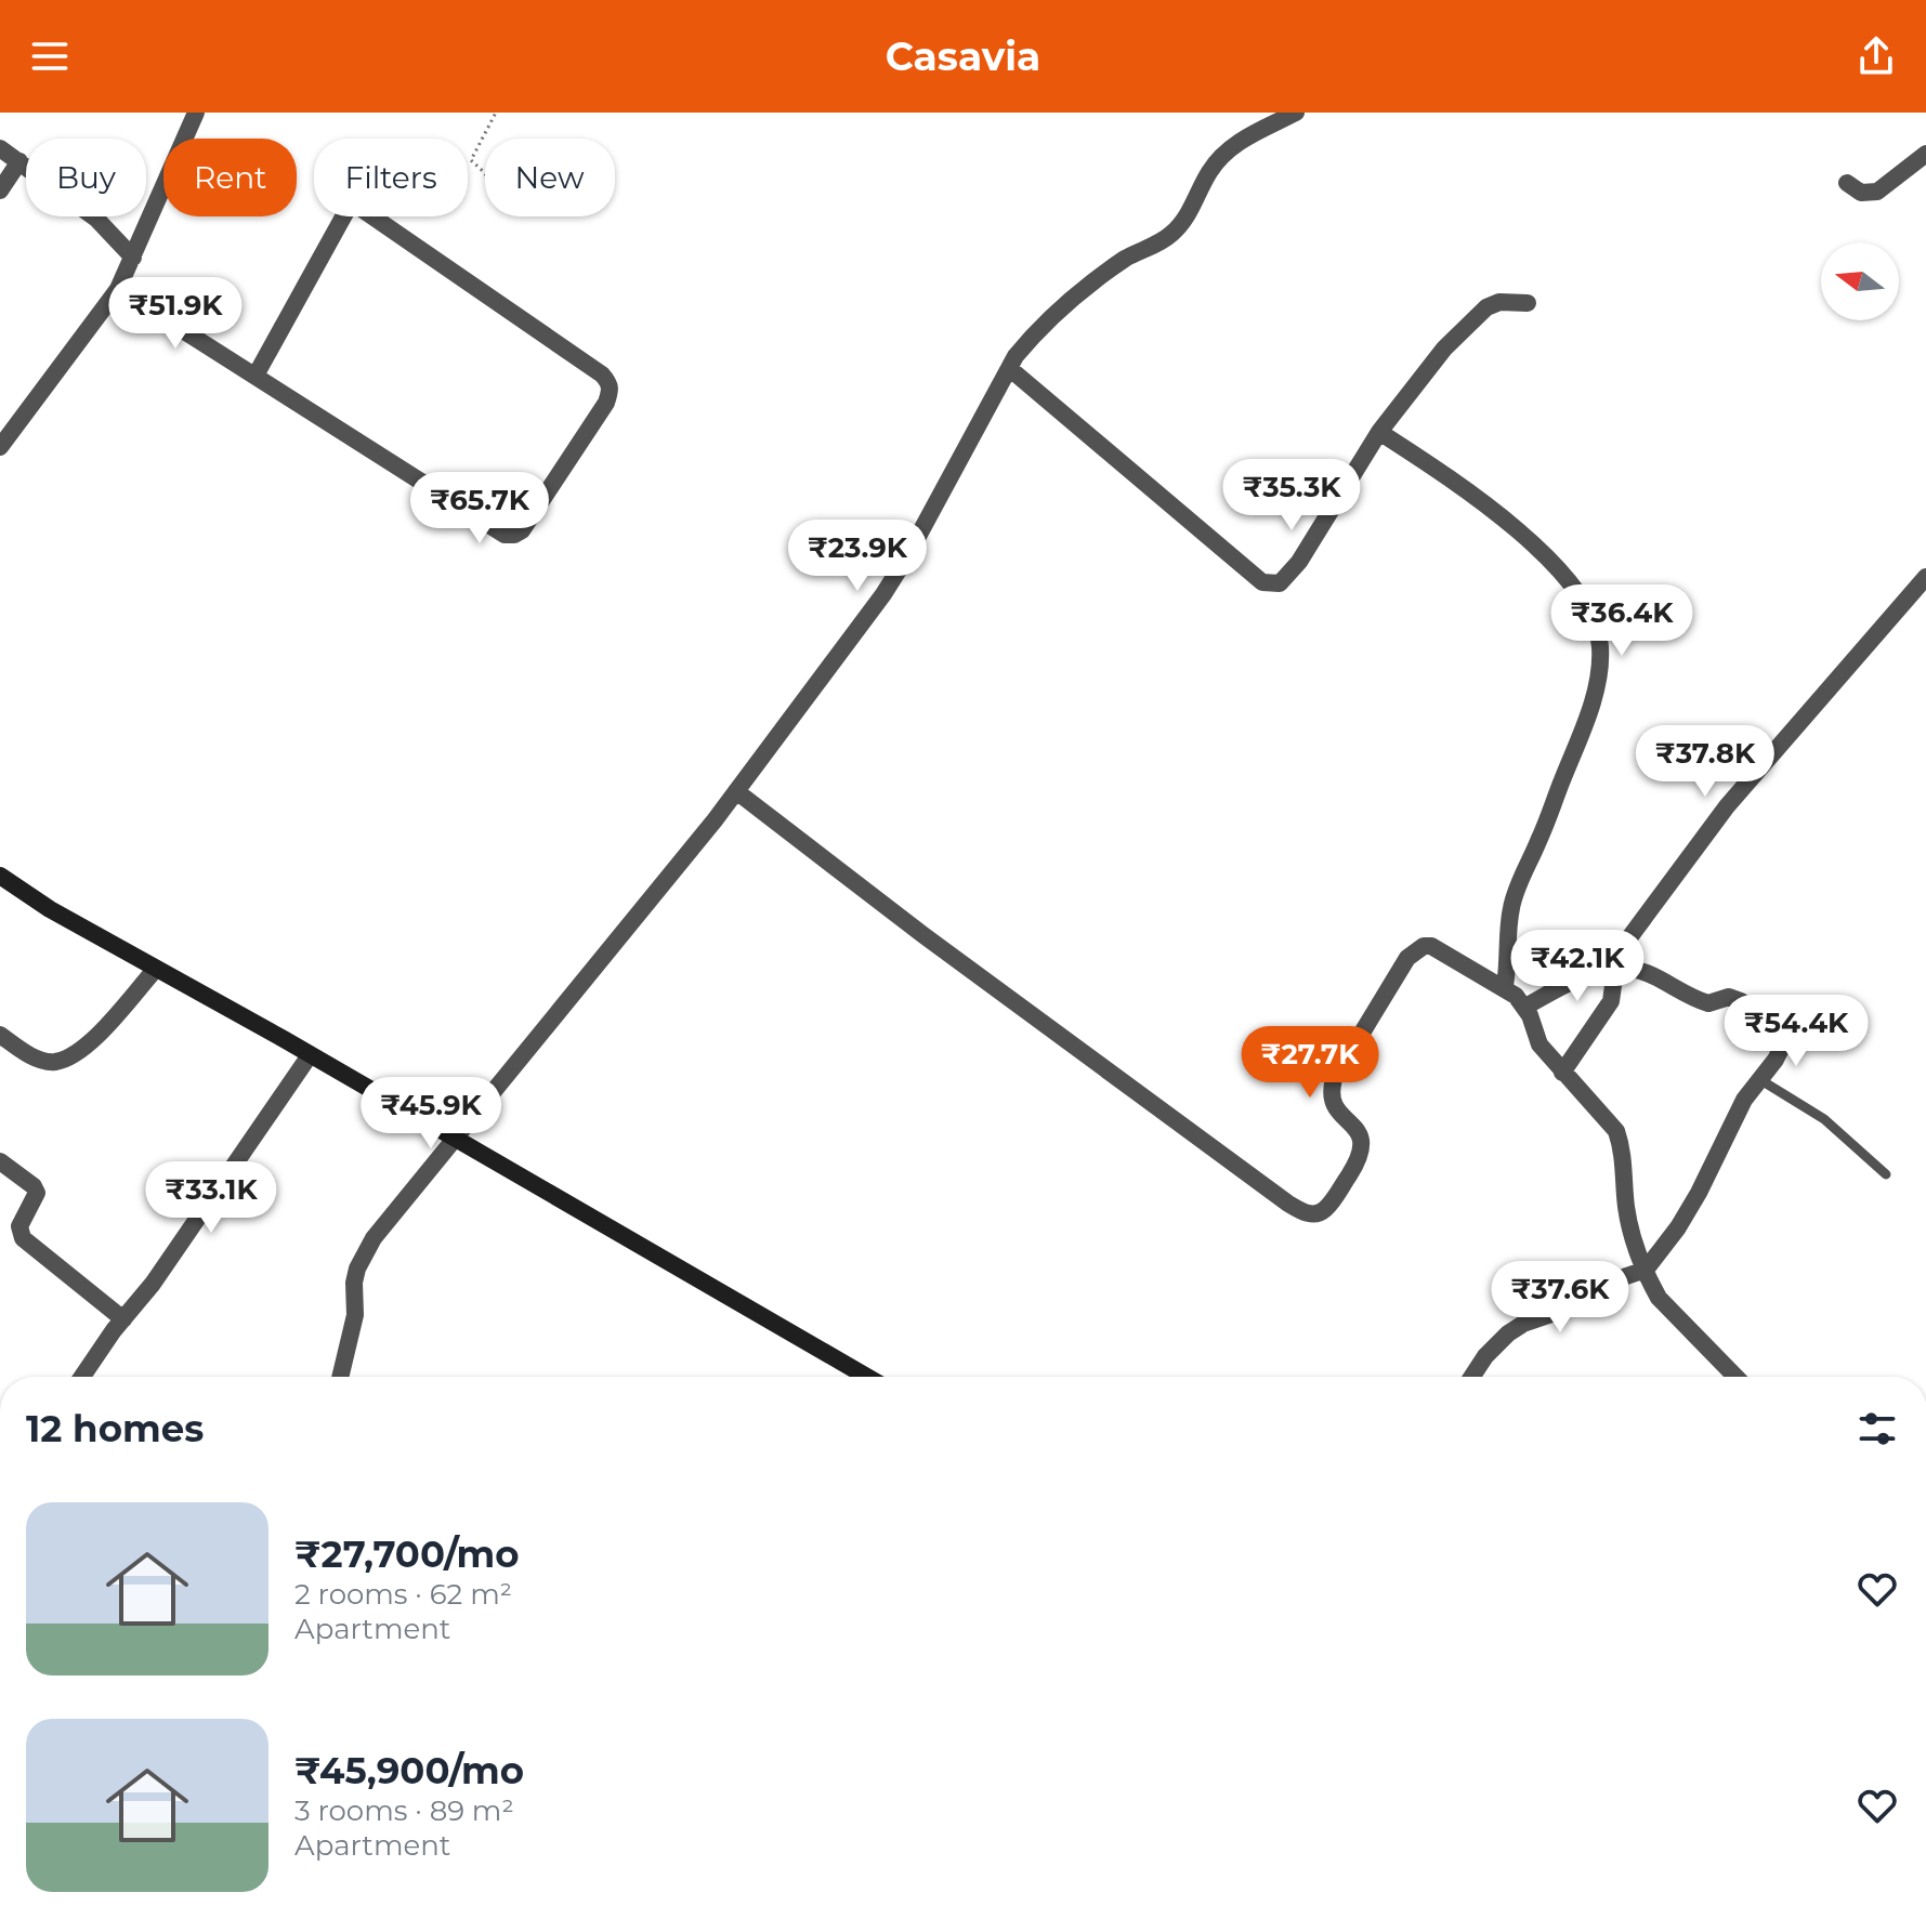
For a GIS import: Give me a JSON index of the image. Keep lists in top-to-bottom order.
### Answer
{
  "north": "left",
  "page": {
    "header": "Casavia",
    "chip": [
      "Buy",
      "Rent",
      "Filters",
      "New"
    ],
    "price": [
      "₹51.9K",
      "₹35.3K",
      "₹65.7K",
      "₹23.9K",
      "₹36.4K",
      "₹37.8K",
      "₹42.1K",
      "₹54.4K",
      "₹27.7K",
      "₹45.9K",
      "₹33.1K",
      "₹37.6K"
    ],
    "heading": "12 homes",
    "list": [
      {
        "name": "₹27,700/mo",
        "note": "2 rooms · 62 m² · Apartment"
      },
      {
        "name": "₹45,900/mo",
        "note": "3 rooms · 89 m² · Apartment"
      }
    ]
  }
}
